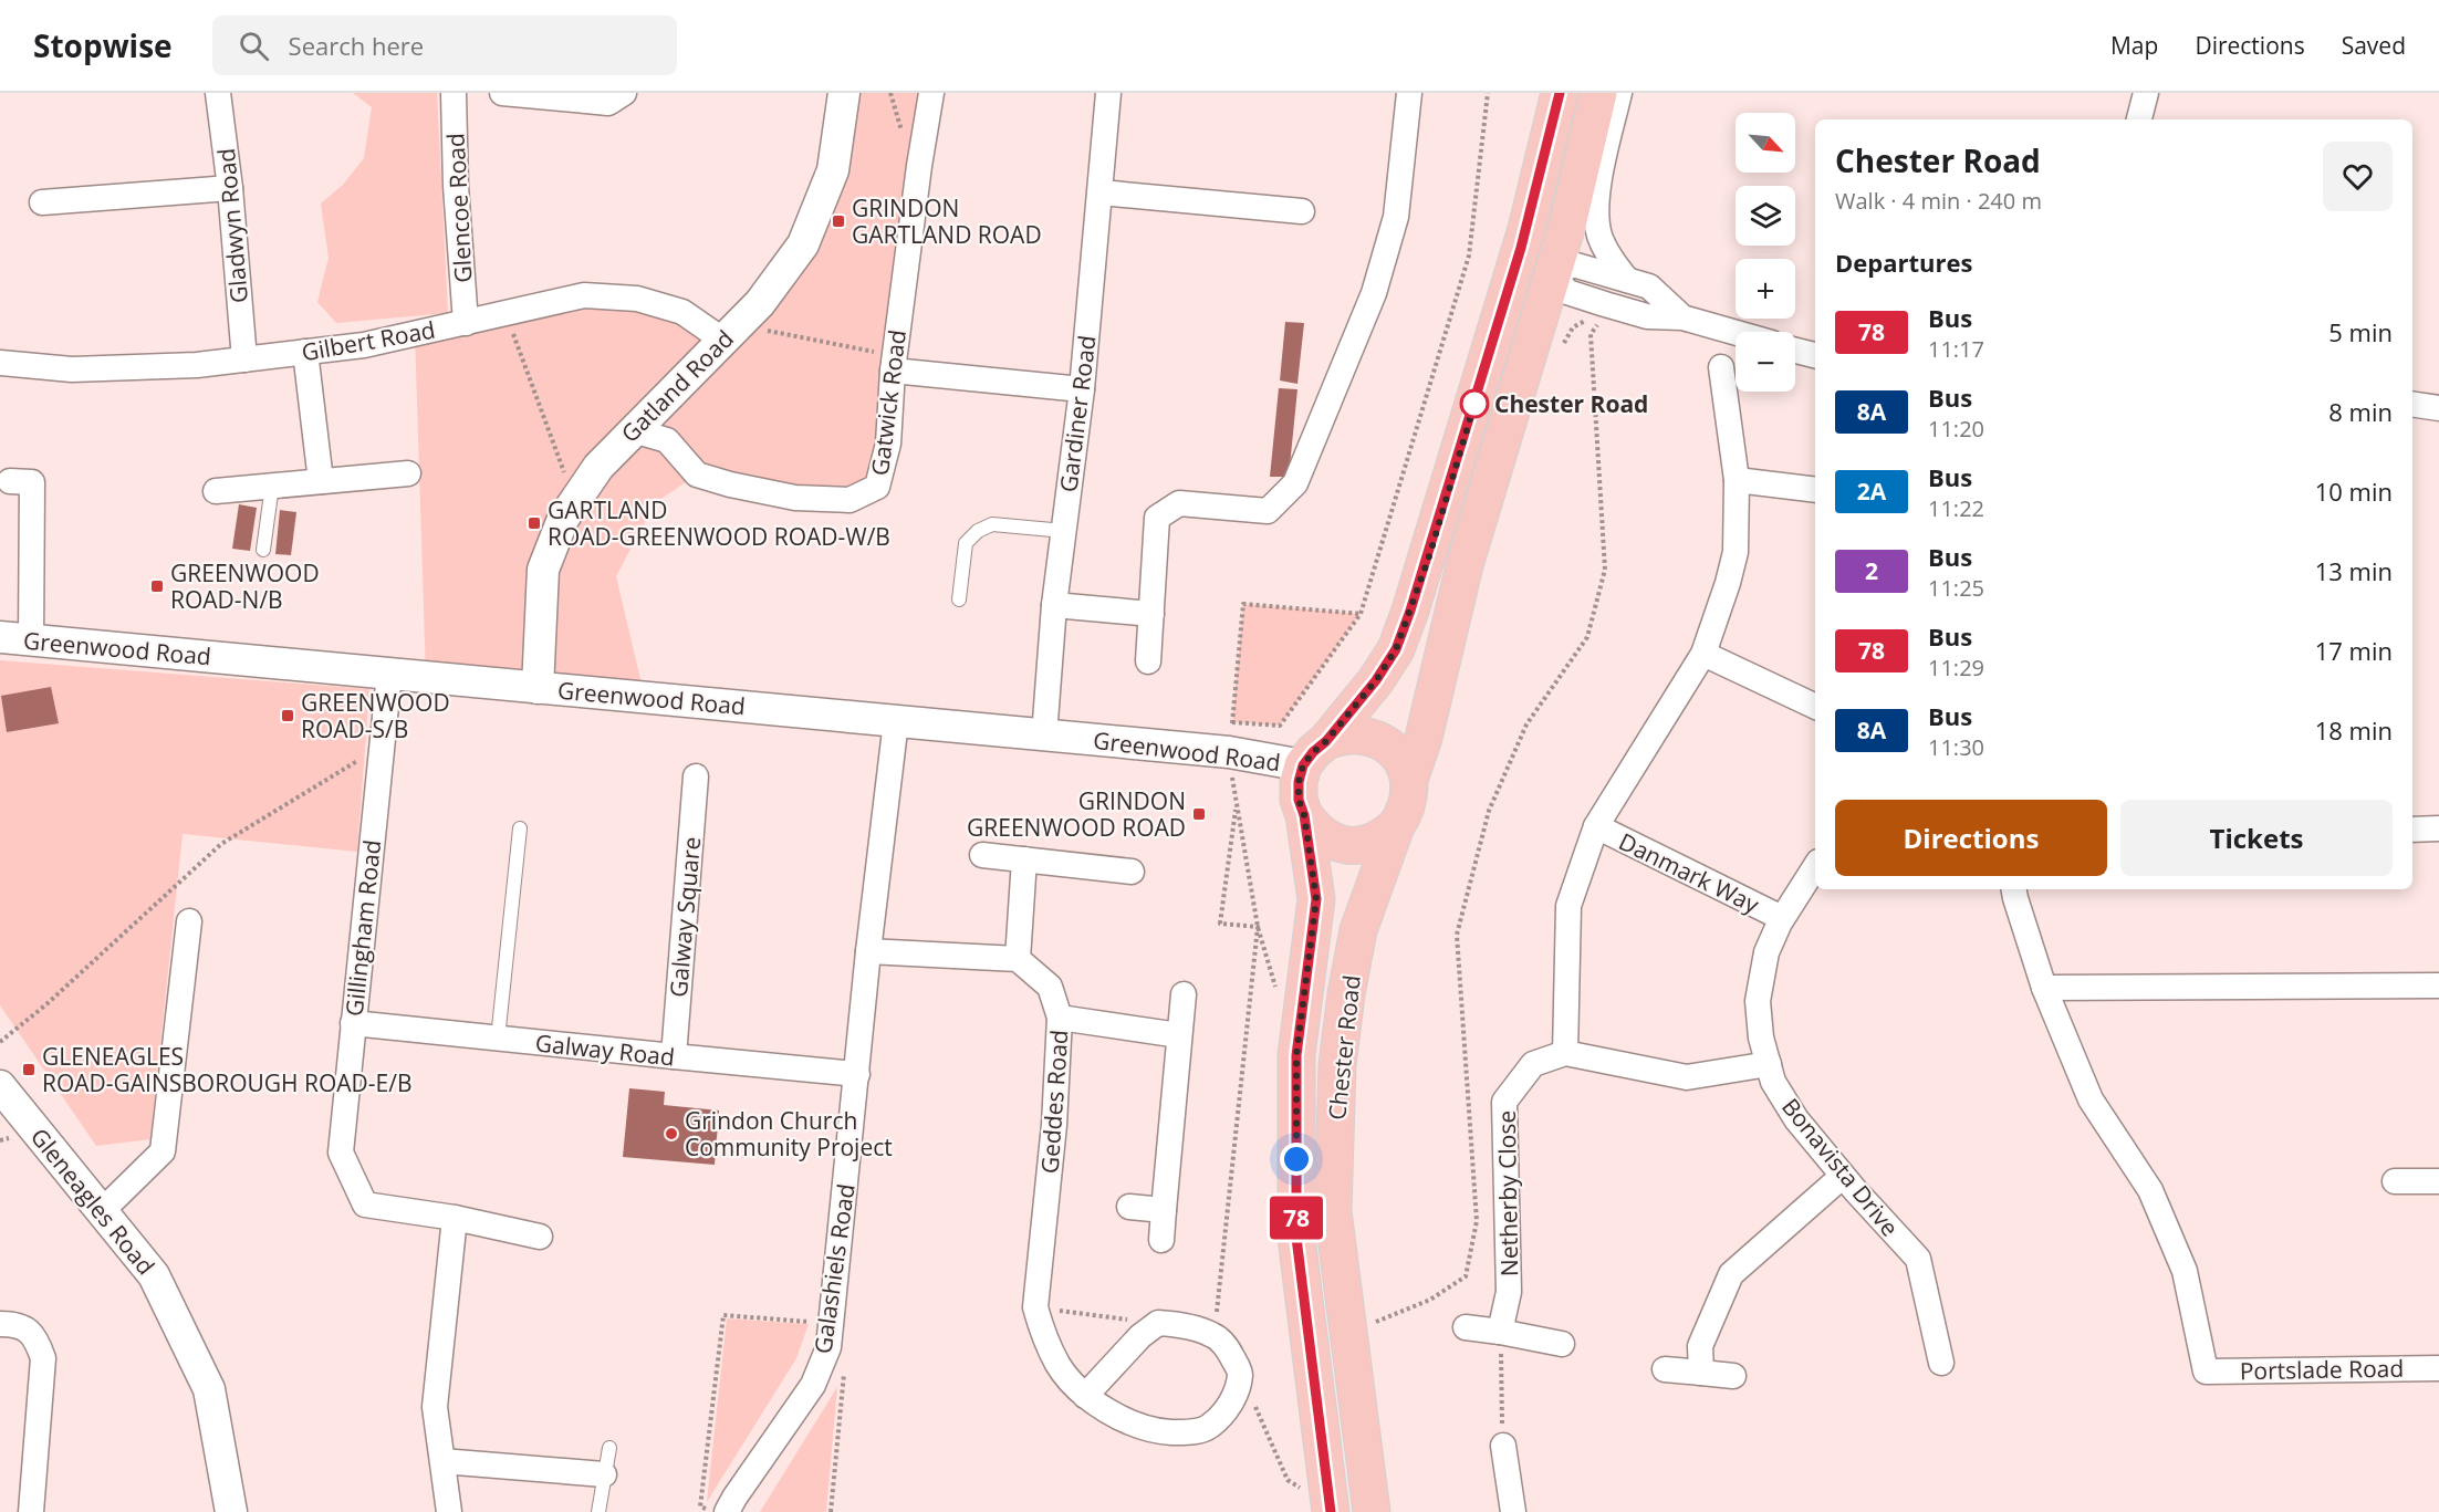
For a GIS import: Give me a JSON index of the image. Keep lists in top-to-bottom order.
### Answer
{
  "streets": {
    "main road": ["Chester Road"],
    "street": [
      "Glencoe Road",
      "Gladwyn Road",
      "Gilbert Road",
      "Gatland Road",
      "Gatwick Road",
      "Gardiner Road",
      "Greenwood Road",
      "Danmark Way",
      "Galway Square",
      "Gillingham Road",
      "Galway Road",
      "Geddes Road",
      "Bonavista Drive",
      "Netherby Close",
      "Gleneagles Road",
      "Galashiels Road",
      "Portslade Road"
    ]
  },
  "crossings": [
    ["Glencoe Road", "Gilbert Road"],
    ["Gladwyn Road", "Gilbert Road"],
    ["Gilbert Road", "Gatland Road"],
    ["Gatland Road", "Gatwick Road"],
    ["Gatland Road", "Greenwood Road"],
    ["Gardiner Road", "Greenwood Road"],
    ["Greenwood Road", "Gillingham Road"],
    ["Greenwood Road", "Chester Road"],
    ["Greenwood Road", "Galashiels Road"],
    ["Danmark Way", "Bonavista Drive"],
    ["Galway Square", "Galway Road"],
    ["Gillingham Road", "Galway Road"],
    ["Galway Road", "Galashiels Road"]
  ],
  "places": {
    "transit": [
      "GRINDON GARTLAND ROAD",
      "GARTLAND ROAD-GREENWOOD ROAD-W/B",
      "GREENWOOD ROAD-N/B",
      "GREENWOOD ROAD-S/B",
      "GRINDON GREENWOOD ROAD",
      "GLENEAGLES ROAD-GAINSBOROUGH ROAD-E/B"
    ],
    "other": ["Chester Road", "Grindon Church Community Project"]
  },
  "lines": ["bus line 78"],
  "north": "bottom right",
  "page": {
    "header": "Stopwise",
    "search": "Search here",
    "nav": ["Map", "Directions", "Saved"],
    "on_map": "78",
    "map_buttons": ["+", "−"],
    "heading": [
      ["Chester Road", "Walk · 4 min · 240 m"],
      "Departures"
    ],
    "list": [
      {
        "mark": "78",
        "name": "Bus",
        "note": "11:17",
        "value": "5 min"
      },
      {
        "mark": "8A",
        "name": "Bus",
        "note": "11:20",
        "value": "8 min"
      },
      {
        "mark": "2A",
        "name": "Bus",
        "note": "11:22",
        "value": "10 min"
      },
      {
        "mark": "2",
        "name": "Bus",
        "note": "11:25",
        "value": "13 min"
      },
      {
        "mark": "78",
        "name": "Bus",
        "note": "11:29",
        "value": "17 min"
      },
      {
        "mark": "8A",
        "name": "Bus",
        "note": "11:30",
        "value": "18 min"
      }
    ],
    "buttons": ["Directions", "Tickets"]
  }
}
